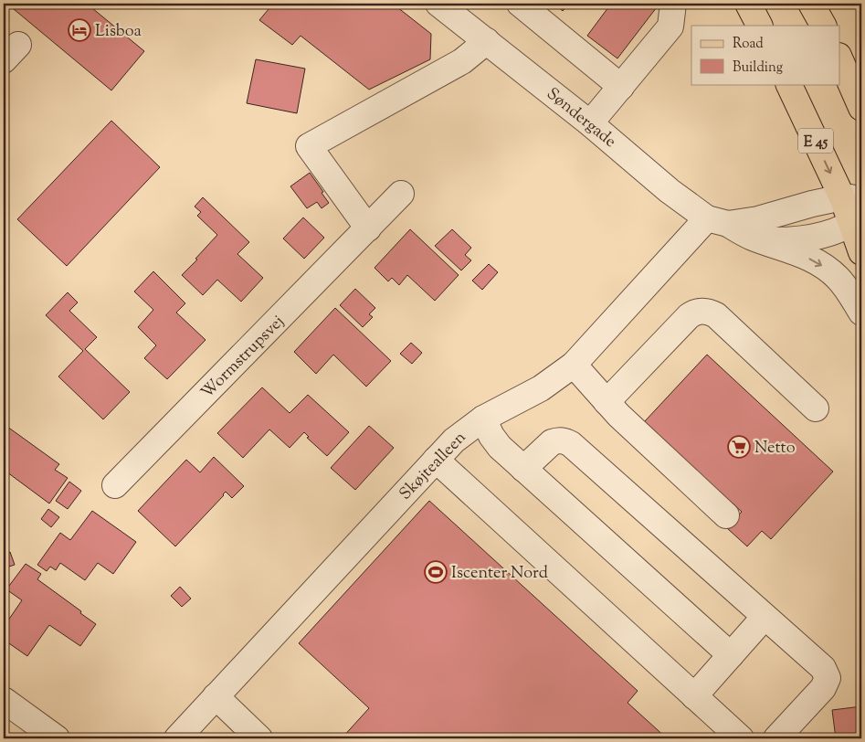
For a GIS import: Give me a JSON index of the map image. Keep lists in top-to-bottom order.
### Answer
{
  "streets": {
    "main road": ["E 45"],
    "street": ["Søndergade", "Wormstrupsvej", "Skøjtealleen"]
  },
  "crossings": [
    ["Søndergade", "E 45"],
    ["Søndergade", "Skøjtealleen"]
  ],
  "places": {
    "hotel": ["Lisboa"],
    "supermarket": ["Netto"],
    "sports": ["Iscenter Nord"]
  },
  "legend": ["Road", "Building"]
}
